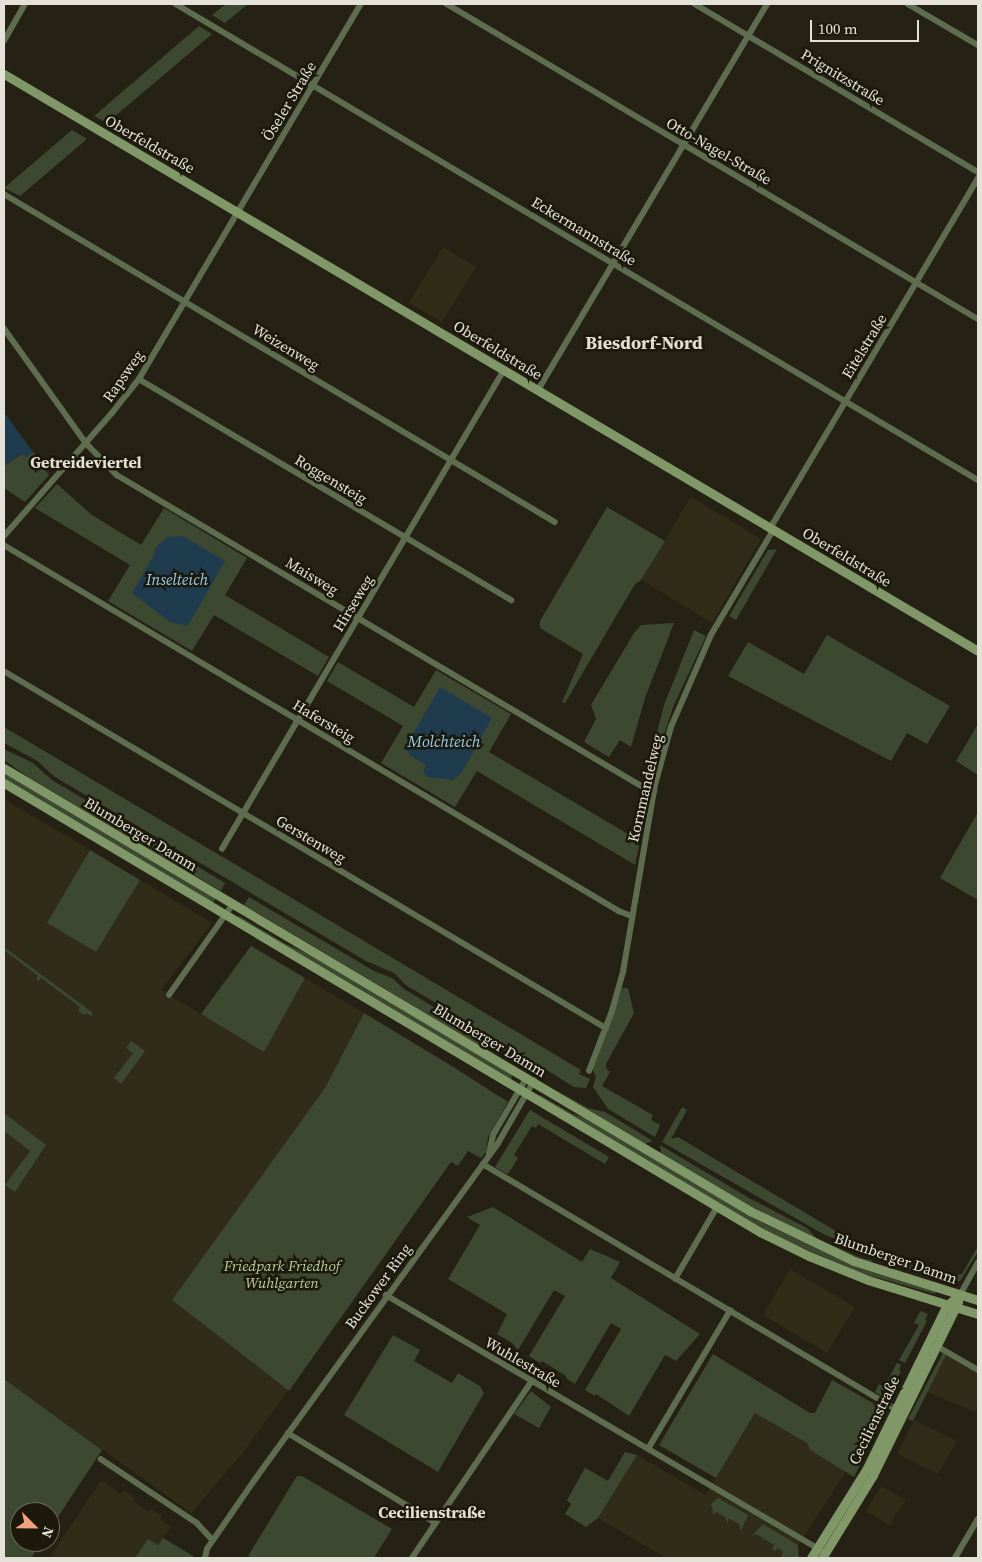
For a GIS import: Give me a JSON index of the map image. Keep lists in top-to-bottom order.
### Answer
{
  "streets": {
    "main road": ["Oberfeldstraße", "Blumberger Damm", "Cecilienstraße"],
    "street": [
      "Prignitzstraße",
      "Öseler Straße",
      "Otto-Nagel-Straße",
      "Eckermannstraße",
      "Eitelstraße",
      "Weizenweg",
      "Rapsweg",
      "Roggensteig",
      "Maisweg",
      "Hirseweg",
      "Hafersteig",
      "Kornmandelweg",
      "Gerstenweg",
      "Buckower Ring",
      "Wuhlestraße"
    ]
  },
  "crossings": [
    ["Öseler Straße", "Oberfeldstraße"],
    ["Öseler Straße", "Eckermannstraße"],
    ["Öseler Straße", "Rapsweg"],
    ["Oberfeldstraße", "Eitelstraße"],
    ["Oberfeldstraße", "Rapsweg"],
    ["Oberfeldstraße", "Hirseweg"],
    ["Oberfeldstraße", "Kornmandelweg"],
    ["Otto-Nagel-Straße", "Eitelstraße"],
    ["Eckermannstraße", "Eitelstraße"],
    ["Eitelstraße", "Kornmandelweg"],
    ["Weizenweg", "Rapsweg"],
    ["Weizenweg", "Hirseweg"],
    ["Rapsweg", "Roggensteig"],
    ["Rapsweg", "Maisweg"],
    ["Roggensteig", "Hirseweg"],
    ["Maisweg", "Hirseweg"],
    ["Maisweg", "Kornmandelweg"],
    ["Hirseweg", "Hafersteig"],
    ["Hirseweg", "Gerstenweg"],
    ["Hafersteig", "Kornmandelweg"],
    ["Kornmandelweg", "Gerstenweg"],
    ["Blumberger Damm", "Buckower Ring"],
    ["Blumberger Damm", "Cecilienstraße"],
    ["Buckower Ring", "Wuhlestraße"],
    ["Wuhlestraße", "Cecilienstraße"]
  ],
  "districts": ["Biesdorf-Nord", "Getreideviertel", "Cecilienstraße"],
  "water": ["Inselteich", "Molchteich"],
  "parks": ["Friedpark Friedhof Wuhlgarten"],
  "scale_bar": "100 m",
  "north": "bottom right"
}
